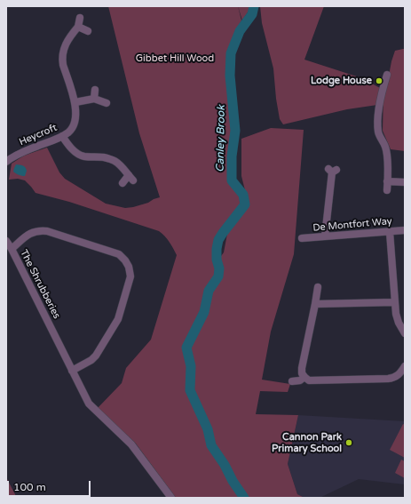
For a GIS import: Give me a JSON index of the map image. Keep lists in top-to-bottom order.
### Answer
{
  "streets": {
    "street": ["Heycroft", "De Montfort Way", "The Shrubberies"]
  },
  "water": ["Canley Brook"],
  "parks": ["Gibbet Hill Wood"],
  "places": ["Lodge House", "Cannon Park Primary School"],
  "scale_bar": "100 m"
}
